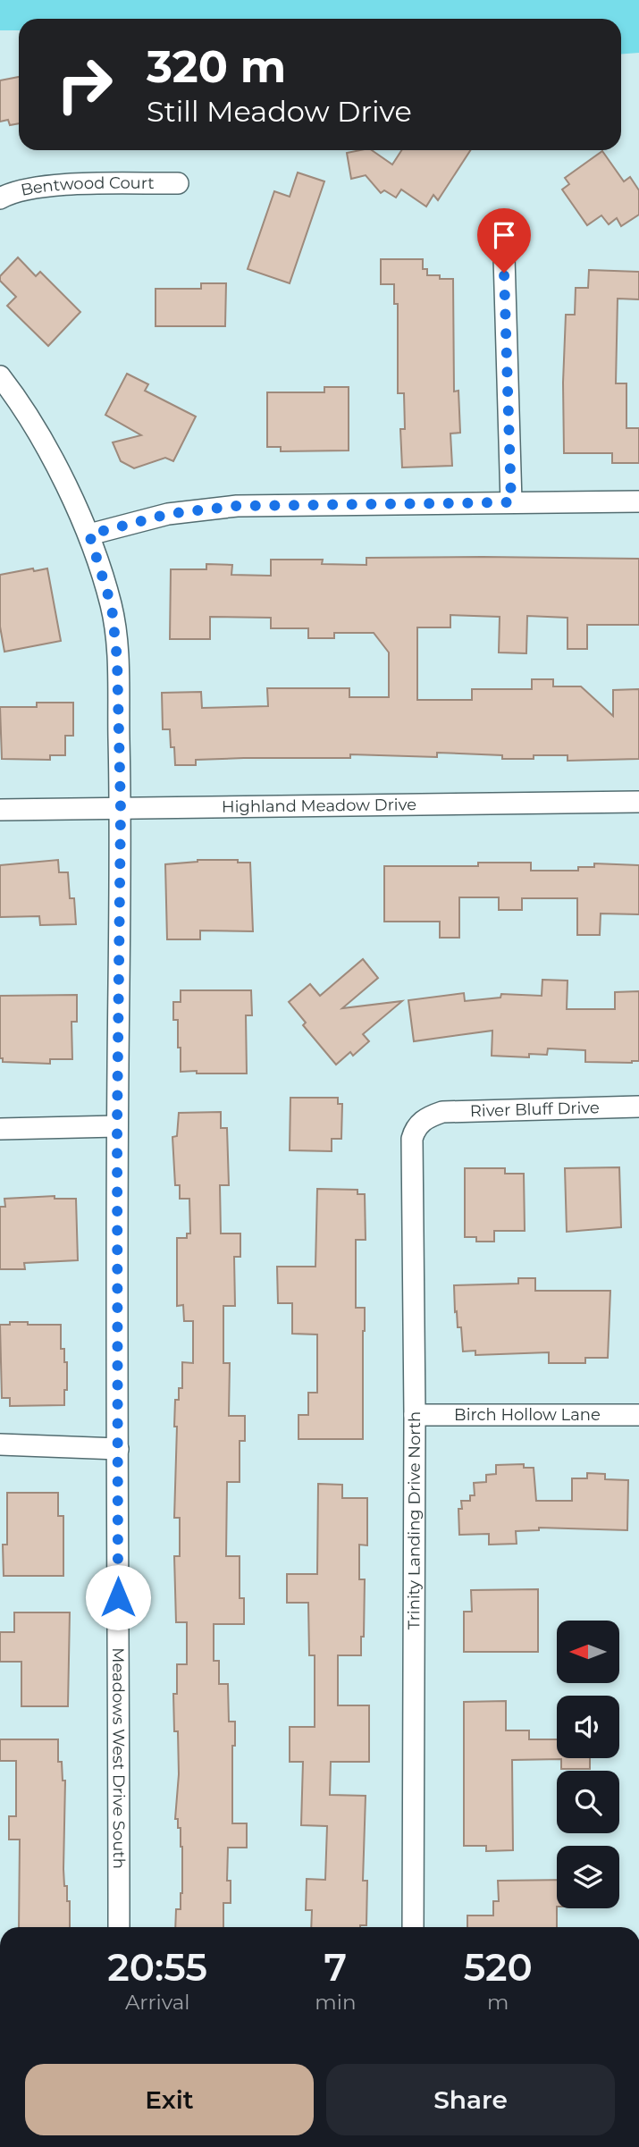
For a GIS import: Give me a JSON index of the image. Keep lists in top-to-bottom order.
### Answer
{
  "streets": {
    "street": [
      "Bentwood Court",
      "Highland Meadow Drive",
      "River Bluff Drive",
      "Birch Hollow Lane",
      "Trinity Landing Drive North",
      "Meadows West Drive South"
    ]
  },
  "crossings": [
    ["Highland Meadow Drive", "Meadows West Drive South"],
    ["River Bluff Drive", "Trinity Landing Drive North"],
    ["Birch Hollow Lane", "Trinity Landing Drive North"]
  ],
  "north": "left",
  "page": {
    "turn": ["320 m", "Still Meadow Drive"],
    "eta": [
      "20:55",
      "Arrival",
      "7",
      "min",
      "520",
      "m"
    ],
    "buttons": ["Exit", "Share"]
  }
}
